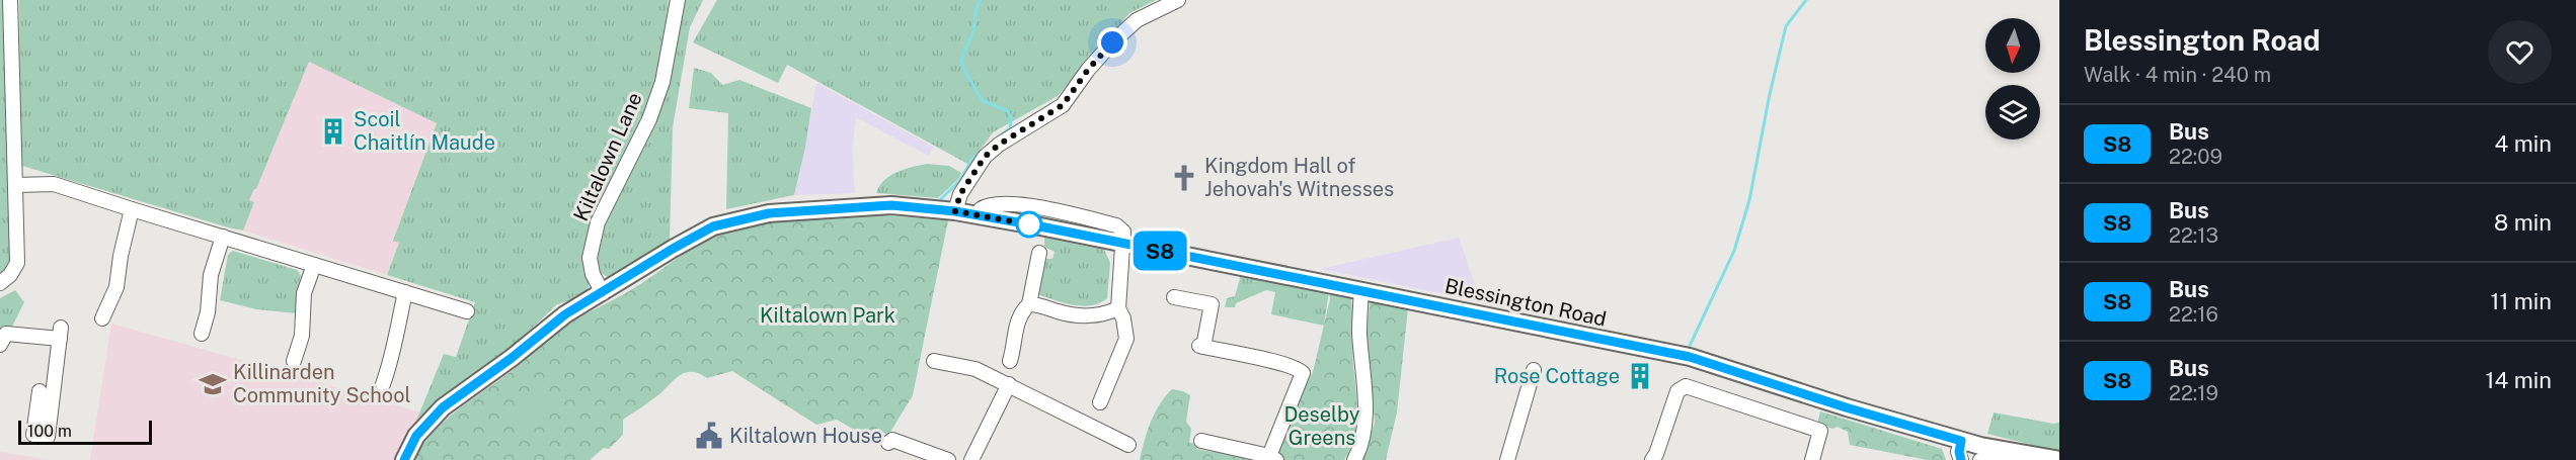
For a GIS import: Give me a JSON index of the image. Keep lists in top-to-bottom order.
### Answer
{
  "streets": {
    "main road": ["Blessington Road"],
    "street": ["Kiltalown Lane"]
  },
  "crossings": [
    ["Kiltalown Lane", "Blessington Road"]
  ],
  "parks": ["Kiltalown Park", "Deselby Greens"],
  "places": {
    "building": ["Scoil Chaitlín Maude", "Rose Cottage"],
    "church": ["Kingdom Hall of Jehovah's Witnesses"],
    "school or university": ["Killinarden Community School"],
    "public building": ["Kiltalown House"]
  },
  "lines": ["bus line S8"],
  "scale_bar": "100 m",
  "north": "bottom",
  "page": {
    "on_map": "S8",
    "heading": ["Blessington Road", "Walk · 4 min · 240 m"],
    "list": [
      {
        "mark": "S8",
        "name": "Bus",
        "note": "22:09",
        "value": "4 min"
      },
      {
        "mark": "S8",
        "name": "Bus",
        "note": "22:13",
        "value": "8 min"
      },
      {
        "mark": "S8",
        "name": "Bus",
        "note": "22:16",
        "value": "11 min"
      },
      {
        "mark": "S8",
        "name": "Bus",
        "note": "22:19",
        "value": "14 min"
      }
    ],
    "scale": "100 m"
  }
}
